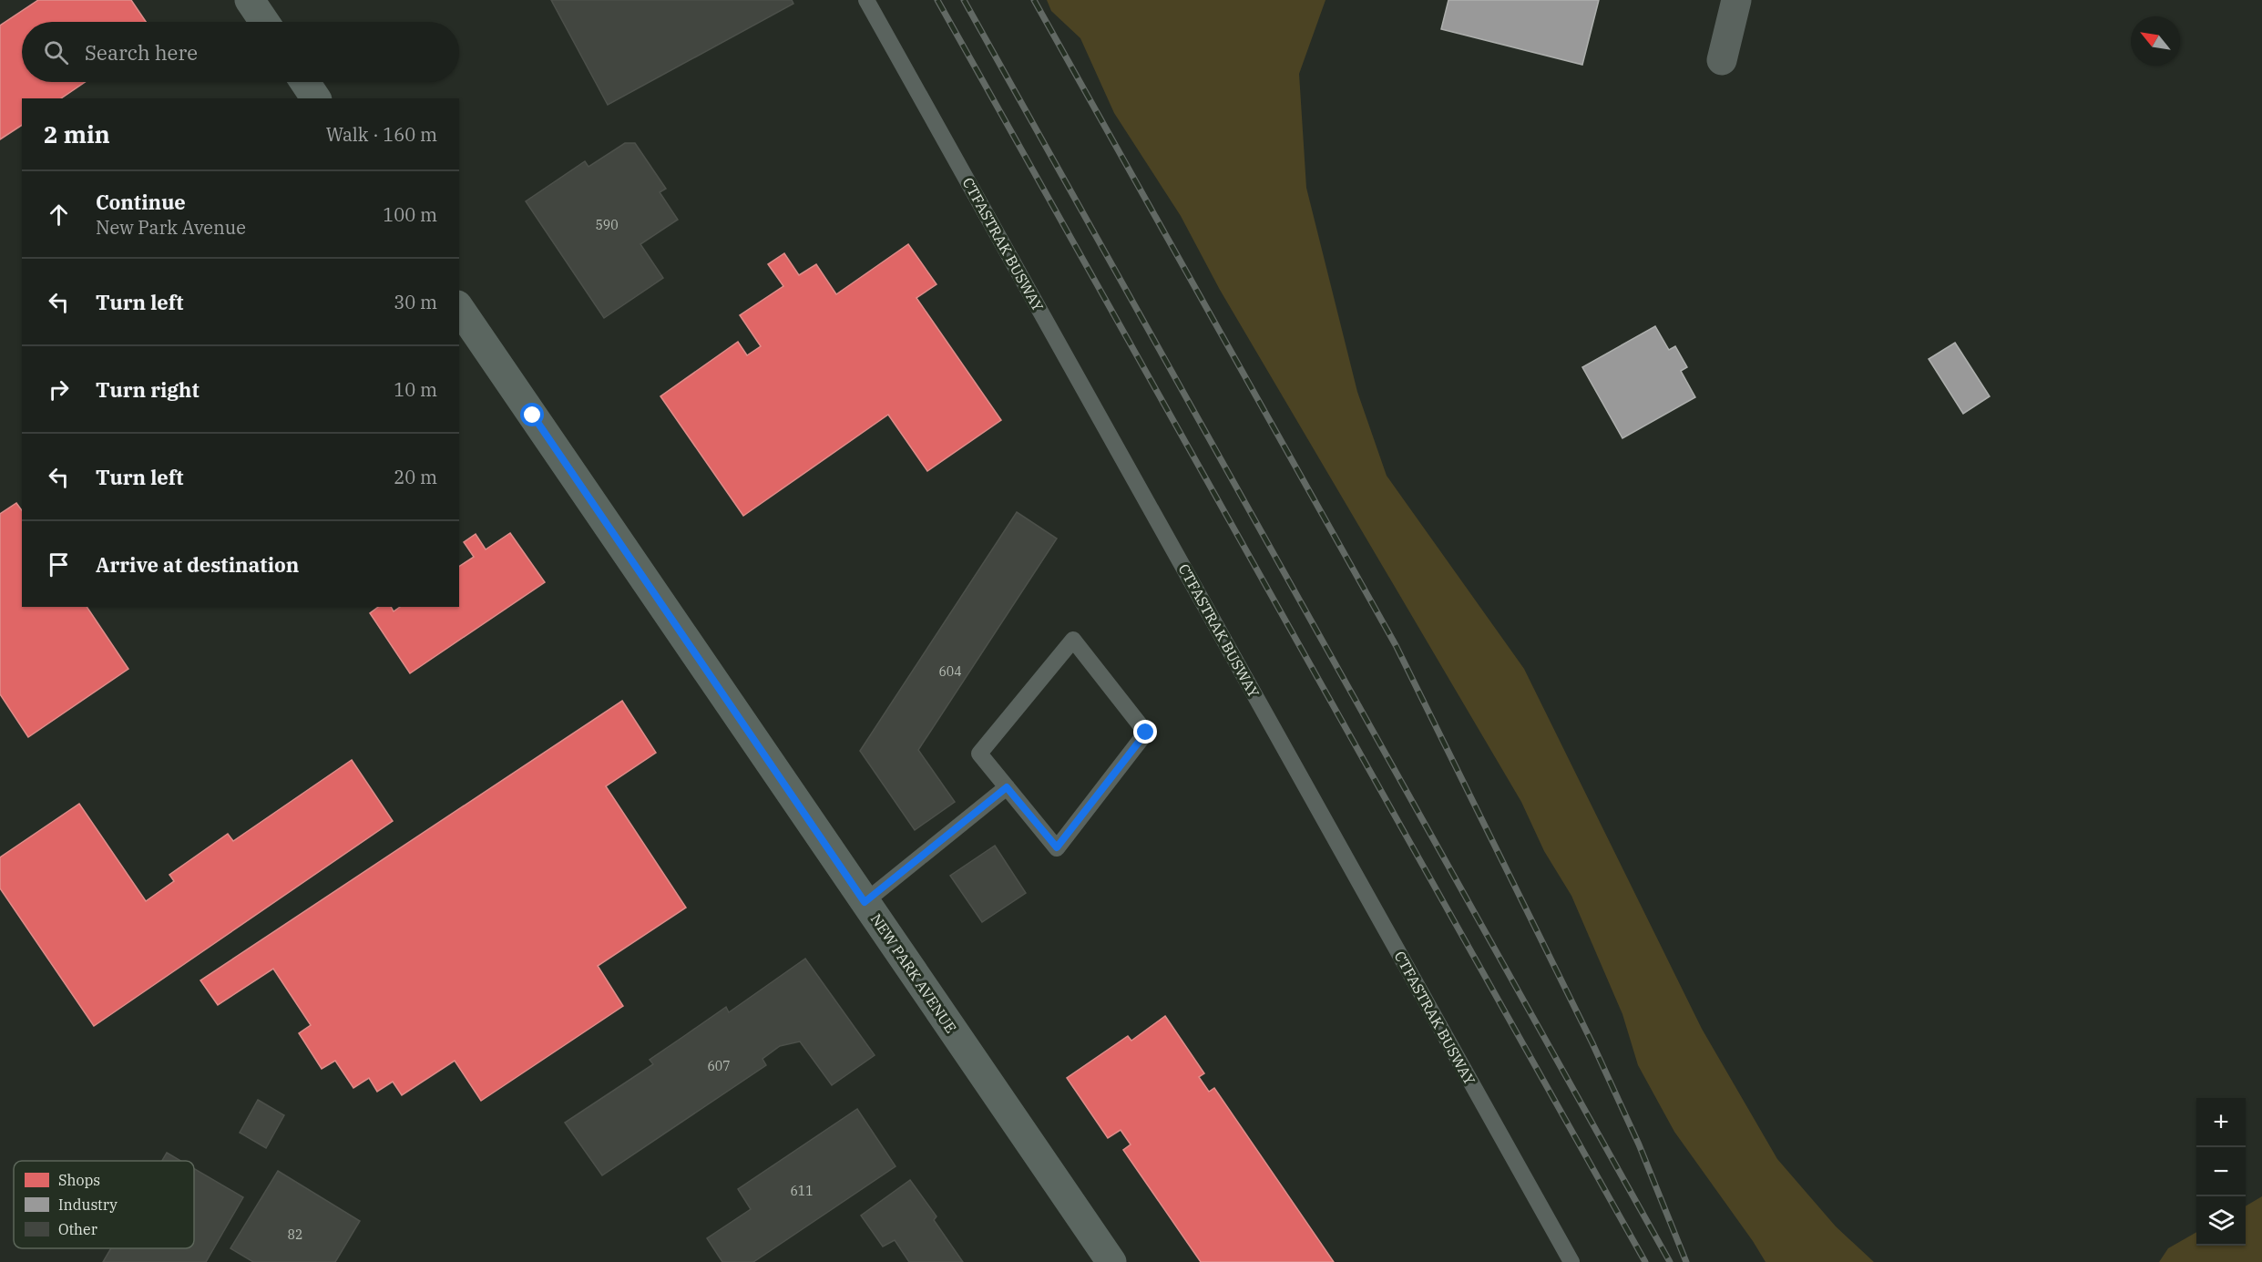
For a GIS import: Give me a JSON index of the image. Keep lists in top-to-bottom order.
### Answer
{
  "streets": {
    "main road": ["NEW PARK AVENUE"],
    "lane": ["CTFASTRAK BUSWAY"]
  },
  "house_numbers": [
    "590",
    "604",
    "607",
    "611",
    "82"
  ],
  "legend": ["Shops", "Industry", "Other"],
  "north": "top left",
  "page": {
    "search": "Search here",
    "heading": ["2 min", "Walk · 160 m"],
    "list": [
      ["Continue", "New Park Avenue", "100 m"],
      ["Turn left", "30 m"],
      ["Turn right", "10 m"],
      ["Turn left", "20 m"],
      "Arrive at destination"
    ],
    "map_buttons": ["+", "−"]
  }
}
